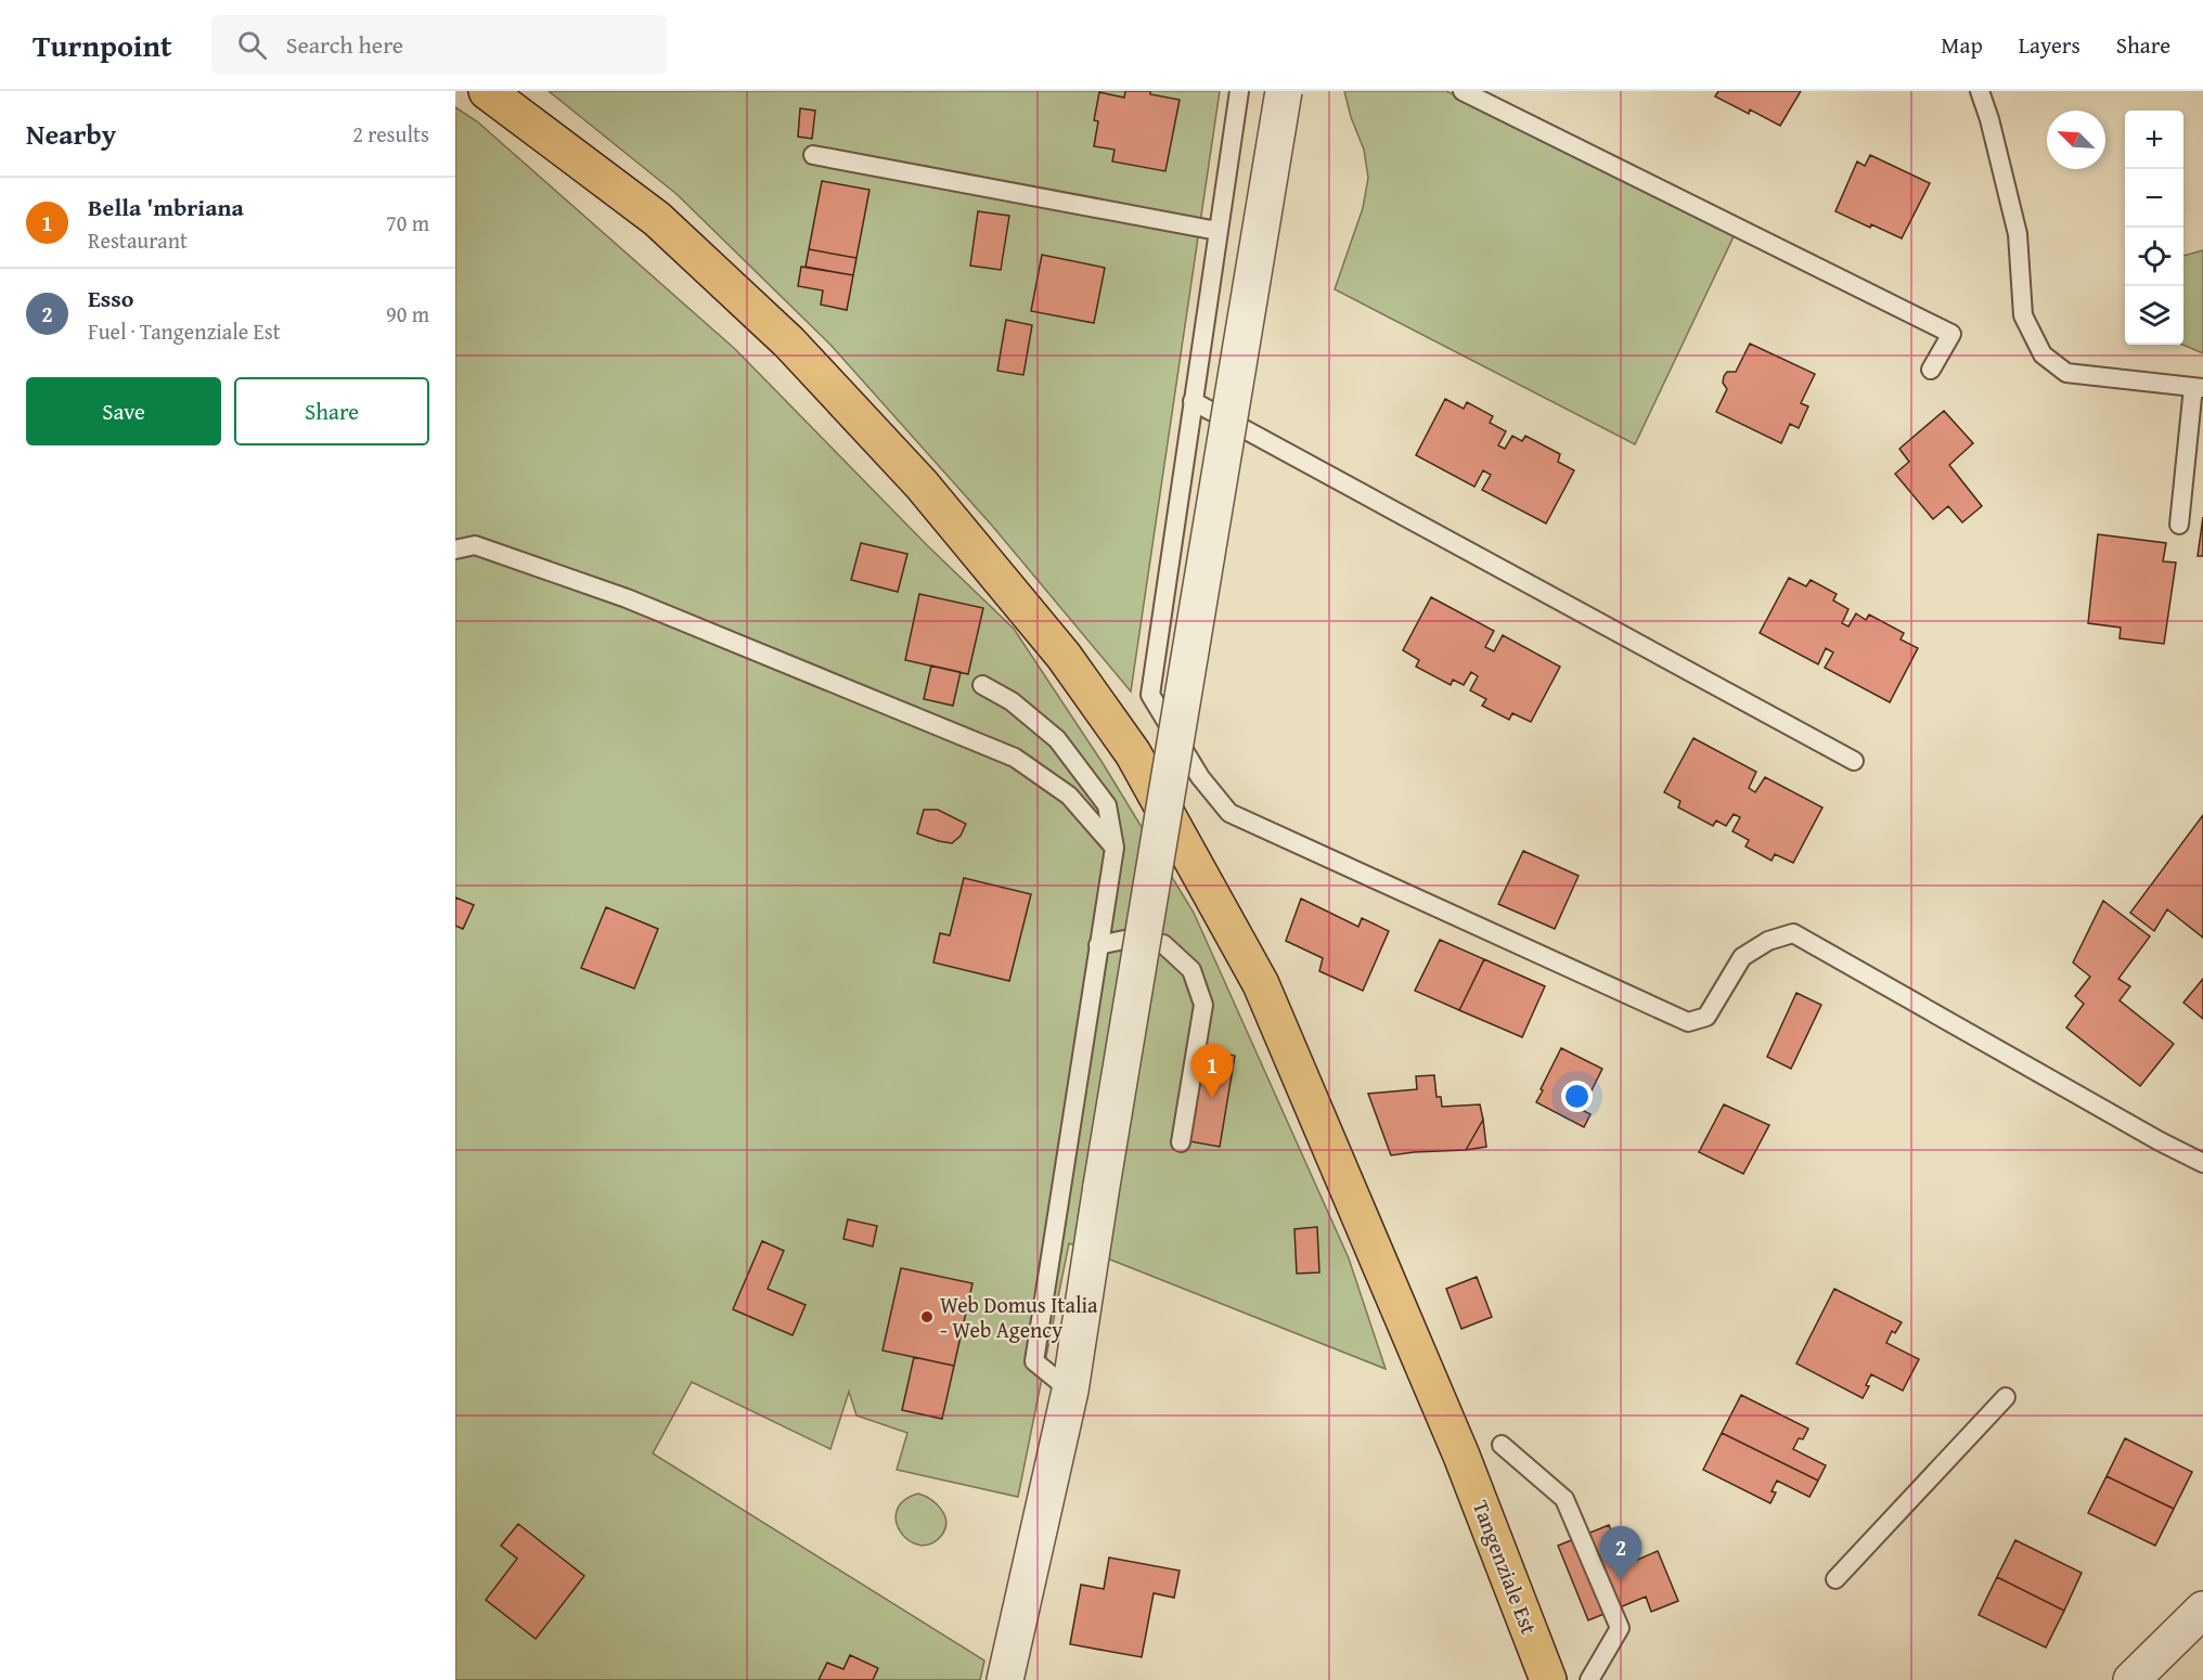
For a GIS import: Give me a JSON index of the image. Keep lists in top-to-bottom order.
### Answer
{
  "streets": {
    "main road": ["Tangenziale Est"]
  },
  "places": ["Web Domus Italia - Web Agency"],
  "north": "top left",
  "page": {
    "header": "Turnpoint",
    "search": "Search here",
    "nav": ["Map", "Layers", "Share"],
    "heading": ["Nearby", "2 results"],
    "map_buttons": ["+", "−"],
    "list": [
      {
        "mark": "1",
        "name": "Bella 'mbriana",
        "note": "Restaurant",
        "value": "70 m"
      },
      {
        "mark": "2",
        "name": "Esso",
        "note": "Fuel · Tangenziale Est",
        "value": "90 m"
      }
    ],
    "buttons": ["Save", "Share"],
    "pins": ["1", "2"]
  }
}
